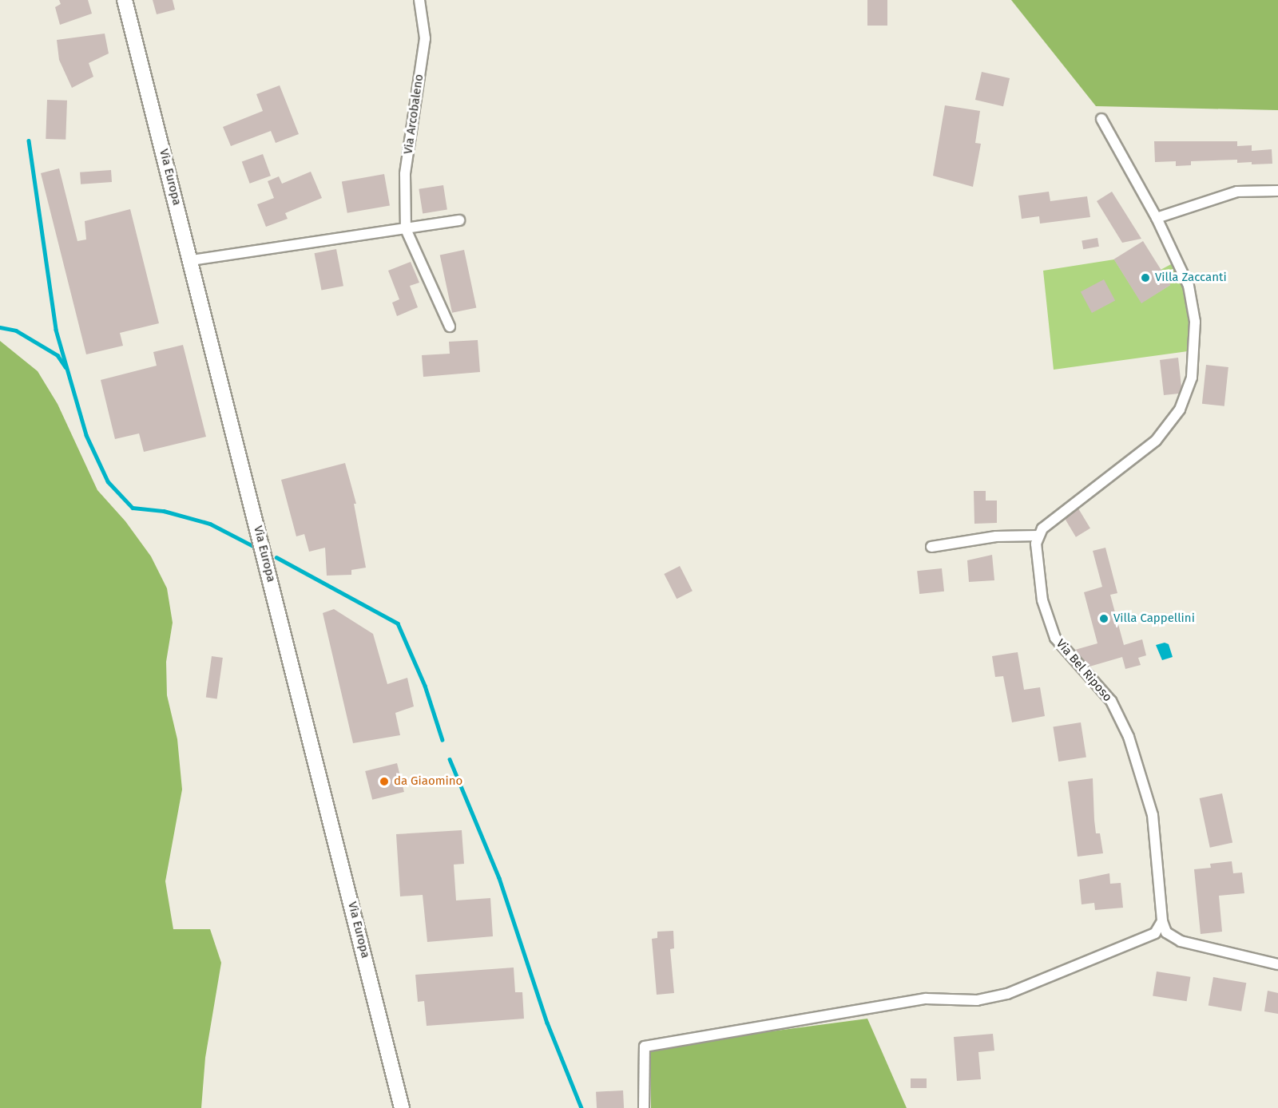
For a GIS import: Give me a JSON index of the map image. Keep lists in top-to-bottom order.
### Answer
{
  "streets": {
    "main road": ["Via Europa"],
    "street": ["Via Arcobaleno", "Via Bel Riposo"]
  },
  "places": ["Villa Zaccanti", "Villa Cappellini", "da Giaomino"]
}
